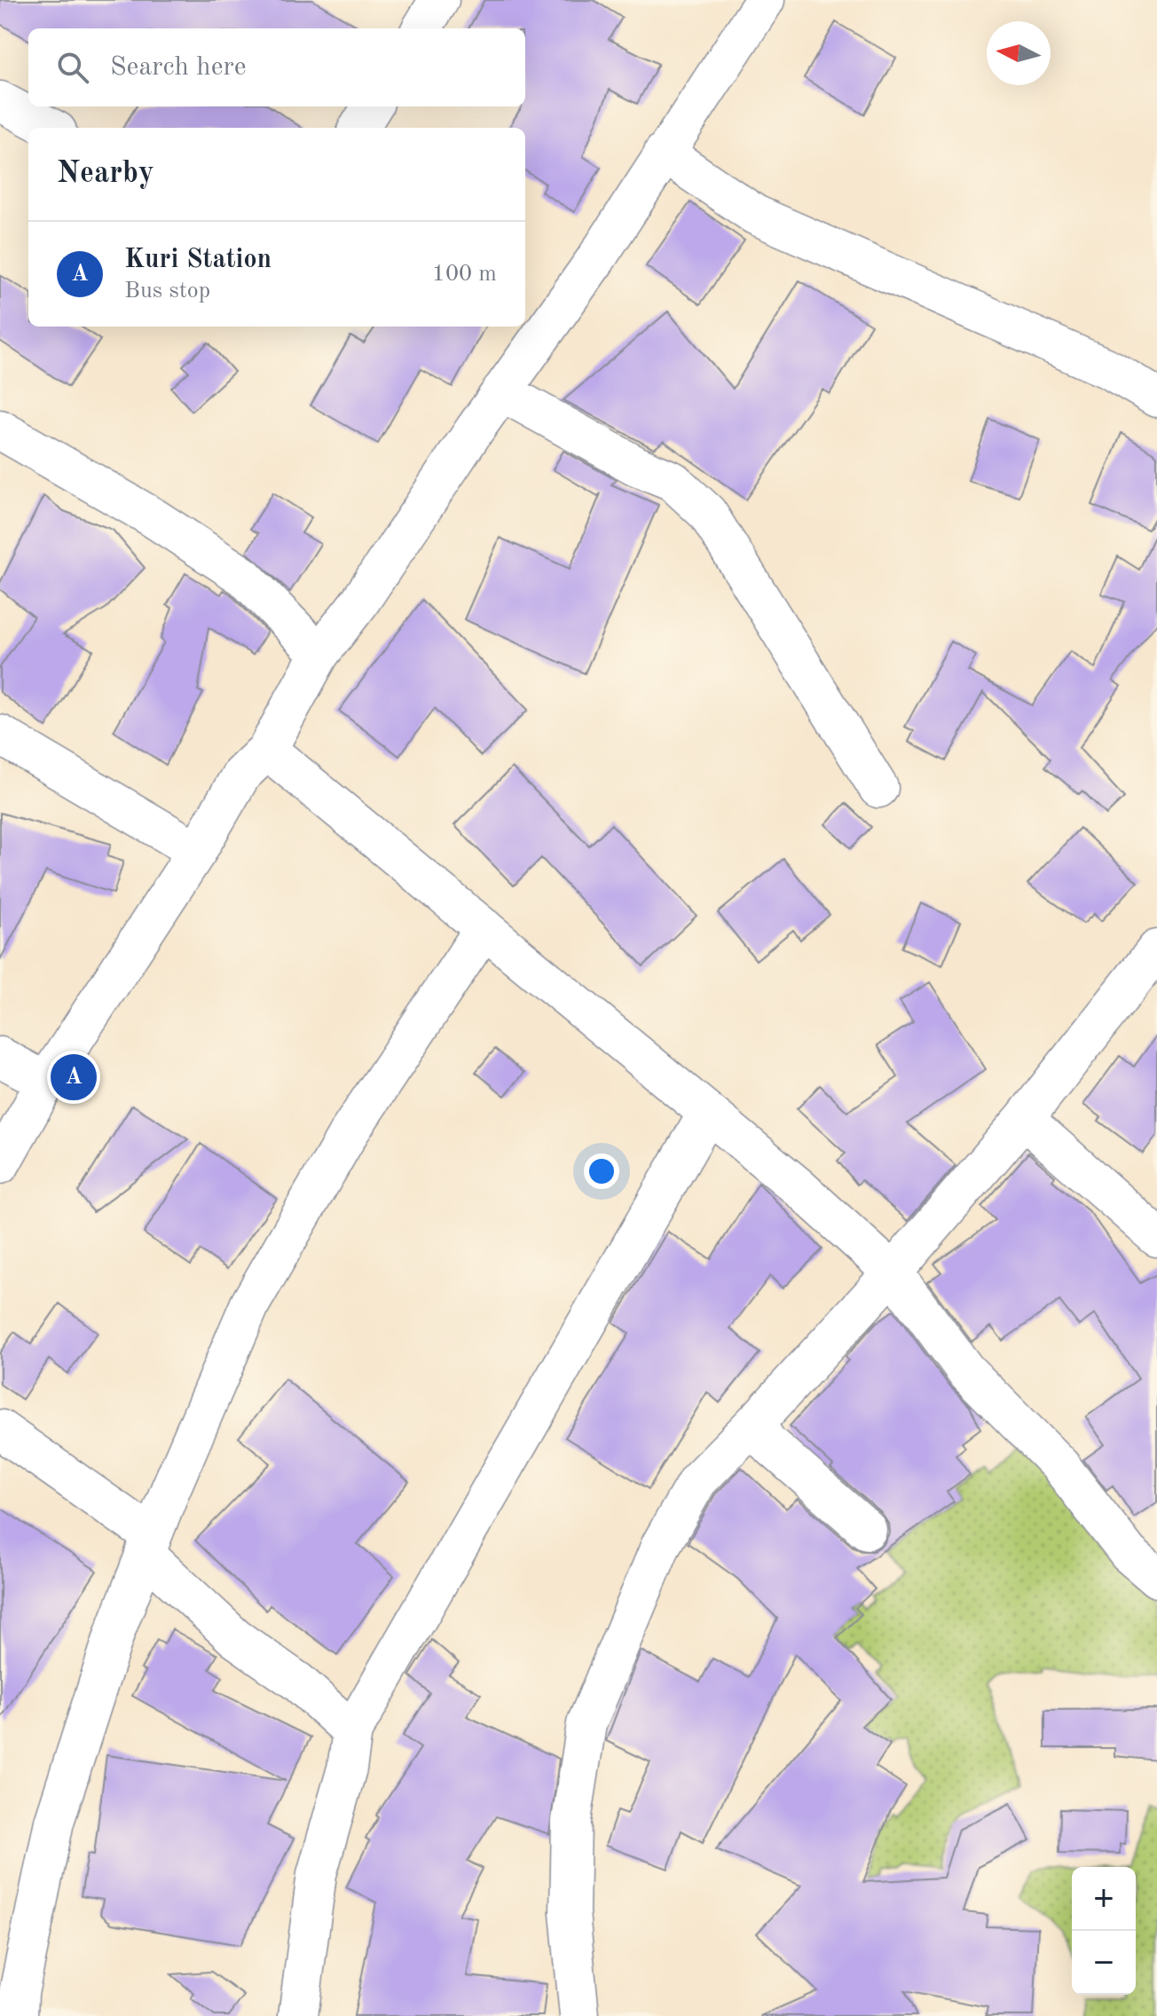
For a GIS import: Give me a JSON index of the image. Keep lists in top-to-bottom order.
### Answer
{
  "north": "left",
  "page": {
    "search": "Search here",
    "heading": "Nearby",
    "list": [
      {
        "mark": "A",
        "name": "Kuri Station",
        "note": "Bus stop",
        "value": "100 m"
      }
    ],
    "pins": "A",
    "map_buttons": ["+", "−"]
  }
}
